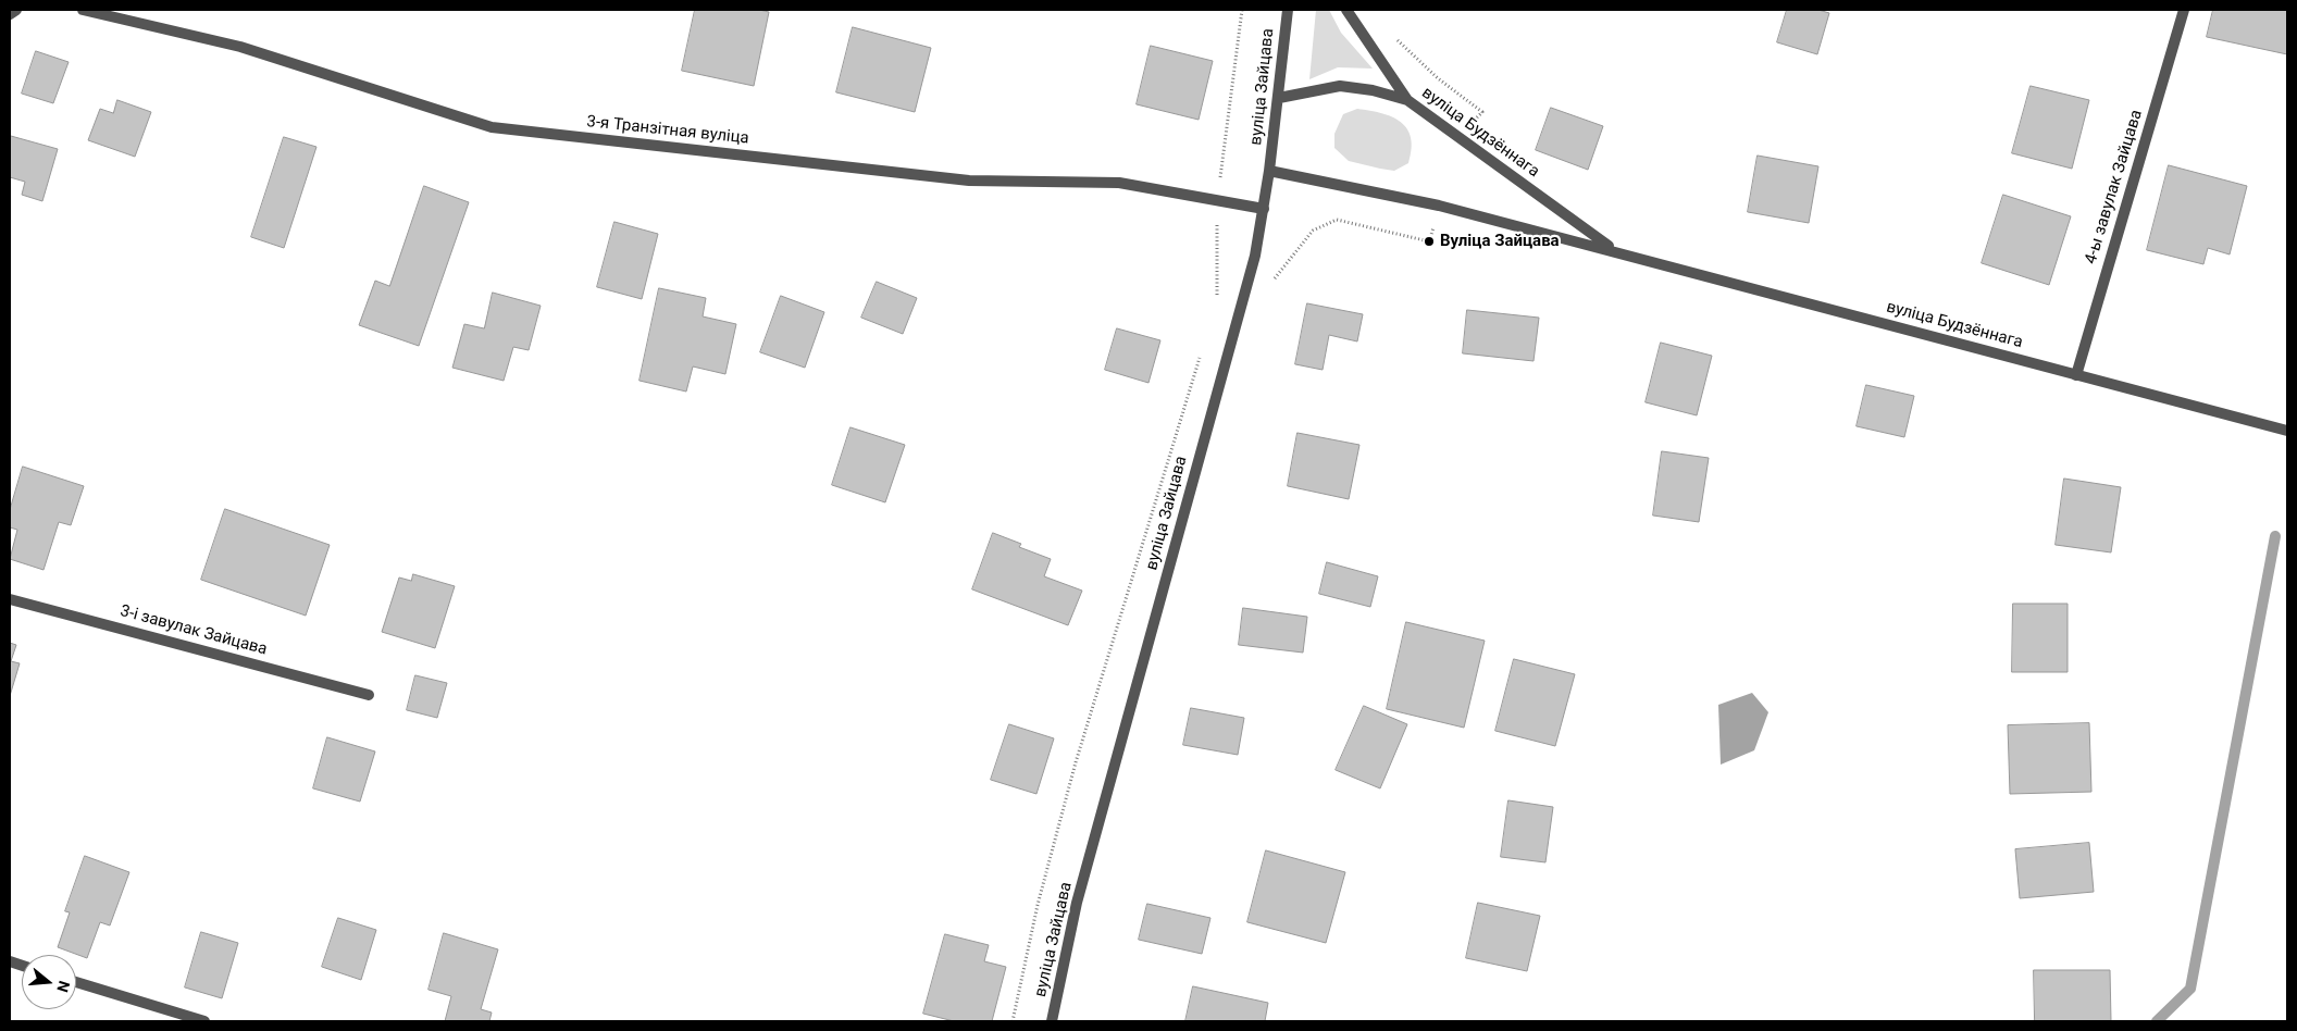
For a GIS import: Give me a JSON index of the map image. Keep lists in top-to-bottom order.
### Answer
{
  "streets": {
    "street": [
      "вуліца Зайцава",
      "3-я Транзітная вуліца",
      "вуліца Будзённага",
      "4-ы завулак Зайцава",
      "3-і завулак Зайцава"
    ]
  },
  "crossings": [
    ["вуліца Зайцава", "3-я Транзітная вуліца"],
    ["вуліца Зайцава", "вуліца Будзённага"],
    ["вуліца Будзённага", "4-ы завулак Зайцава"]
  ],
  "places": ["Вуліца Зайцава"],
  "north": "right"
}
